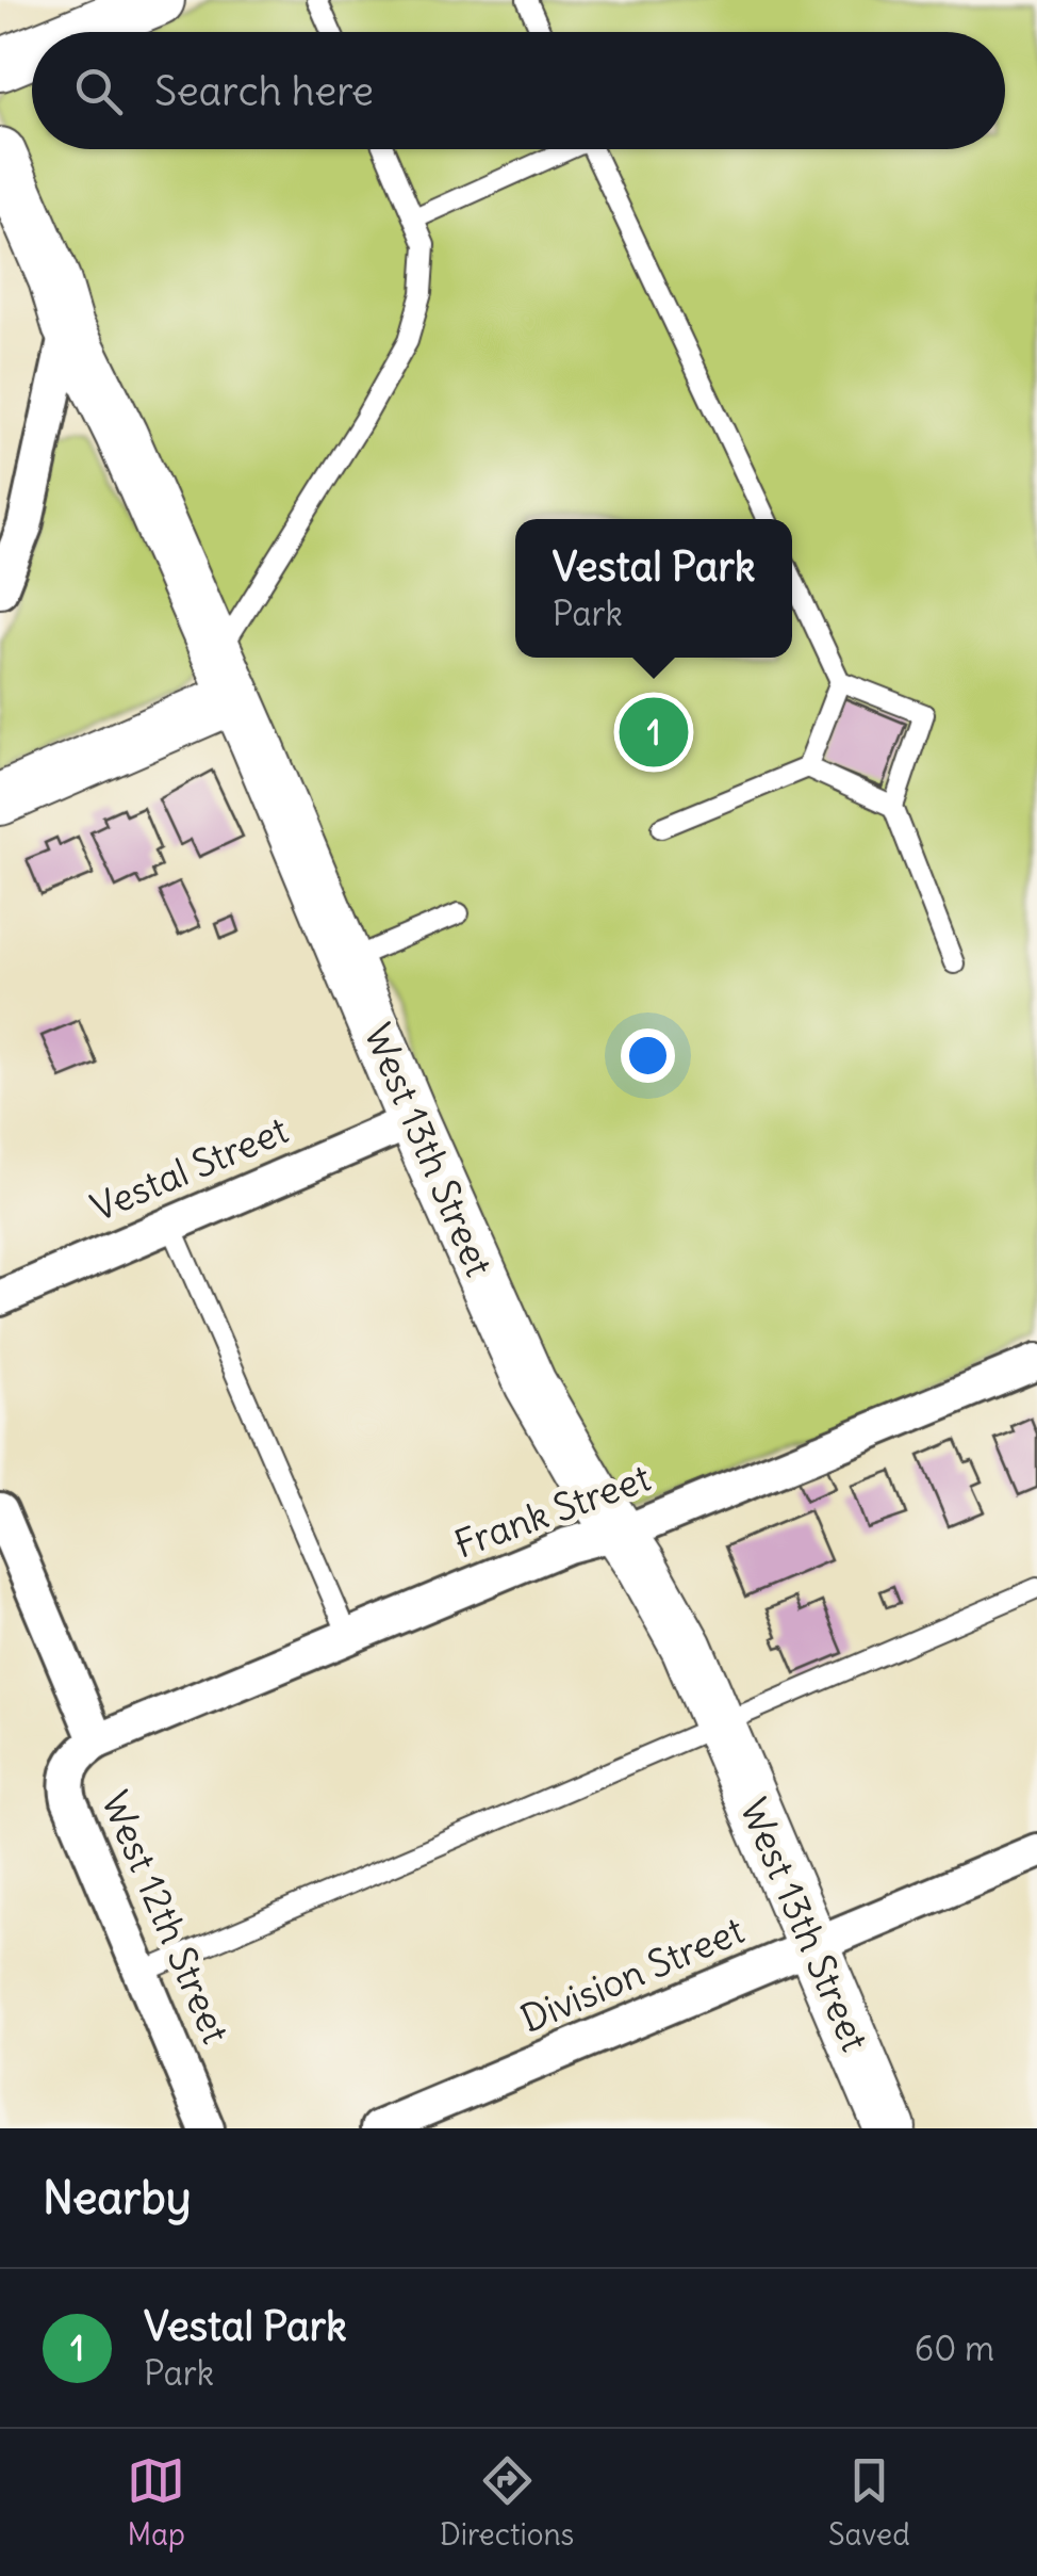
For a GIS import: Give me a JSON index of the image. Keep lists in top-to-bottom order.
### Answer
{
  "streets": {
    "street": [
      "West 13th Street",
      "Vestal Street",
      "Frank Street",
      "West 12th Street",
      "Division Street"
    ]
  },
  "crossings": [
    ["West 13th Street", "Vestal Street"],
    ["West 13th Street", "Frank Street"],
    ["West 13th Street", "Division Street"],
    ["Frank Street", "West 12th Street"]
  ],
  "page": {
    "search": "Search here",
    "popup": ["Vestal Park", "Park"],
    "pins": "1",
    "heading": "Nearby",
    "list": [
      {
        "mark": "1",
        "name": "Vestal Park",
        "note": "Park",
        "value": "60 m"
      }
    ],
    "nav": ["Map", "Directions", "Saved"]
  }
}
